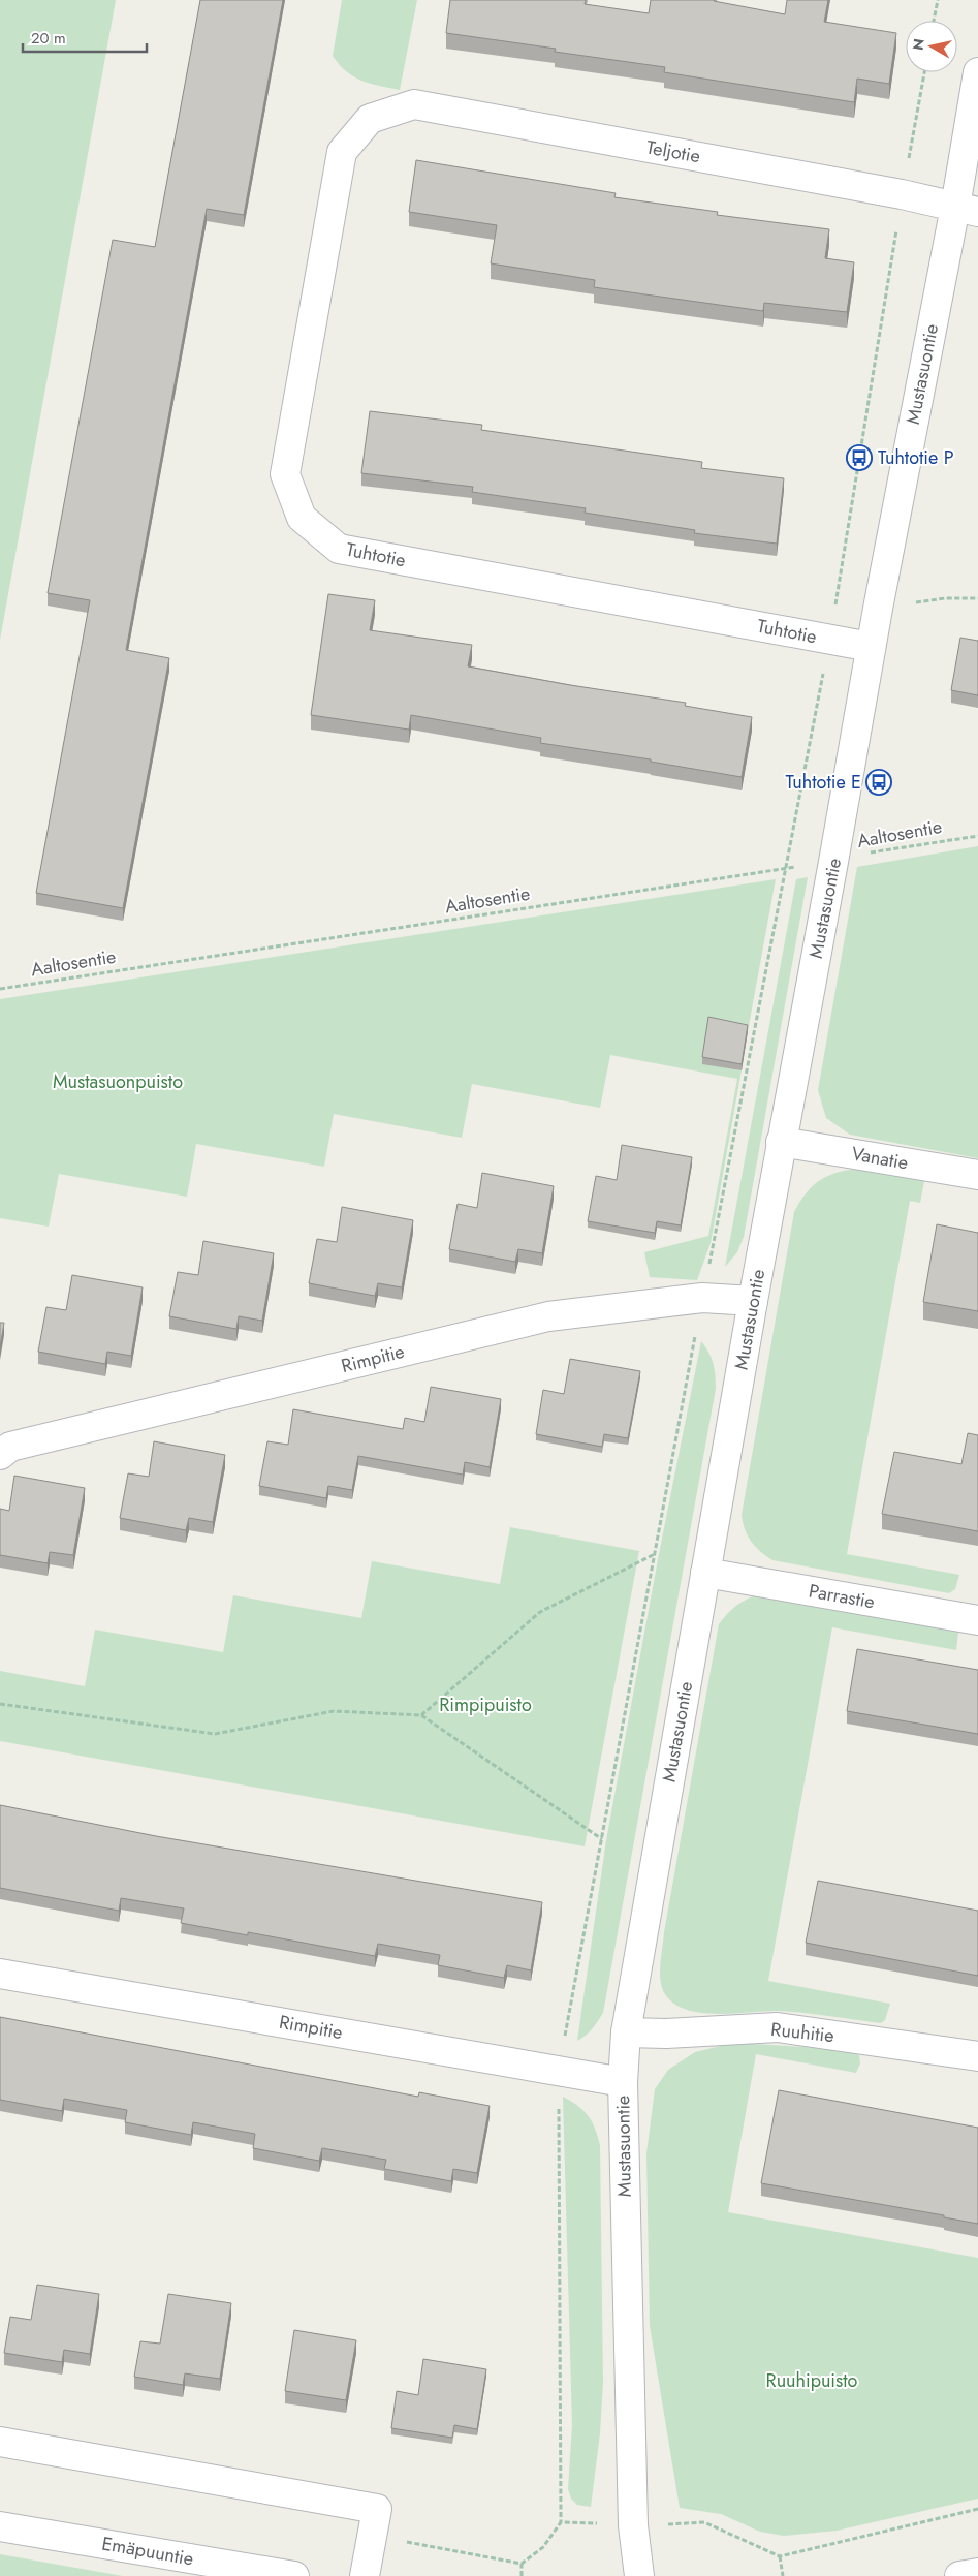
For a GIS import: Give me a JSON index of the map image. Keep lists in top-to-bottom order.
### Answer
{
  "streets": {
    "street": [
      "Teljotie",
      "Mustasuontie",
      "Tuhtotie",
      "Vanatie",
      "Rimpitie",
      "Parrastie",
      "Ruuhitie",
      "Emäpuuntie"
    ],
    "path": ["Aaltosentie"]
  },
  "crossings": [
    ["Teljotie", "Mustasuontie"],
    ["Teljotie", "Tuhtotie"],
    ["Mustasuontie", "Tuhtotie"],
    ["Mustasuontie", "Aaltosentie"],
    ["Mustasuontie", "Vanatie"],
    ["Mustasuontie", "Rimpitie"],
    ["Mustasuontie", "Parrastie"],
    ["Mustasuontie", "Ruuhitie"]
  ],
  "parks": ["Mustasuonpuisto", "Rimpipuisto", "Ruuhipuisto"],
  "places": {
    "bus stop": ["Tuhtotie P", "Tuhtotie E"]
  },
  "scale_bar": "20 m",
  "north": "left"
}
